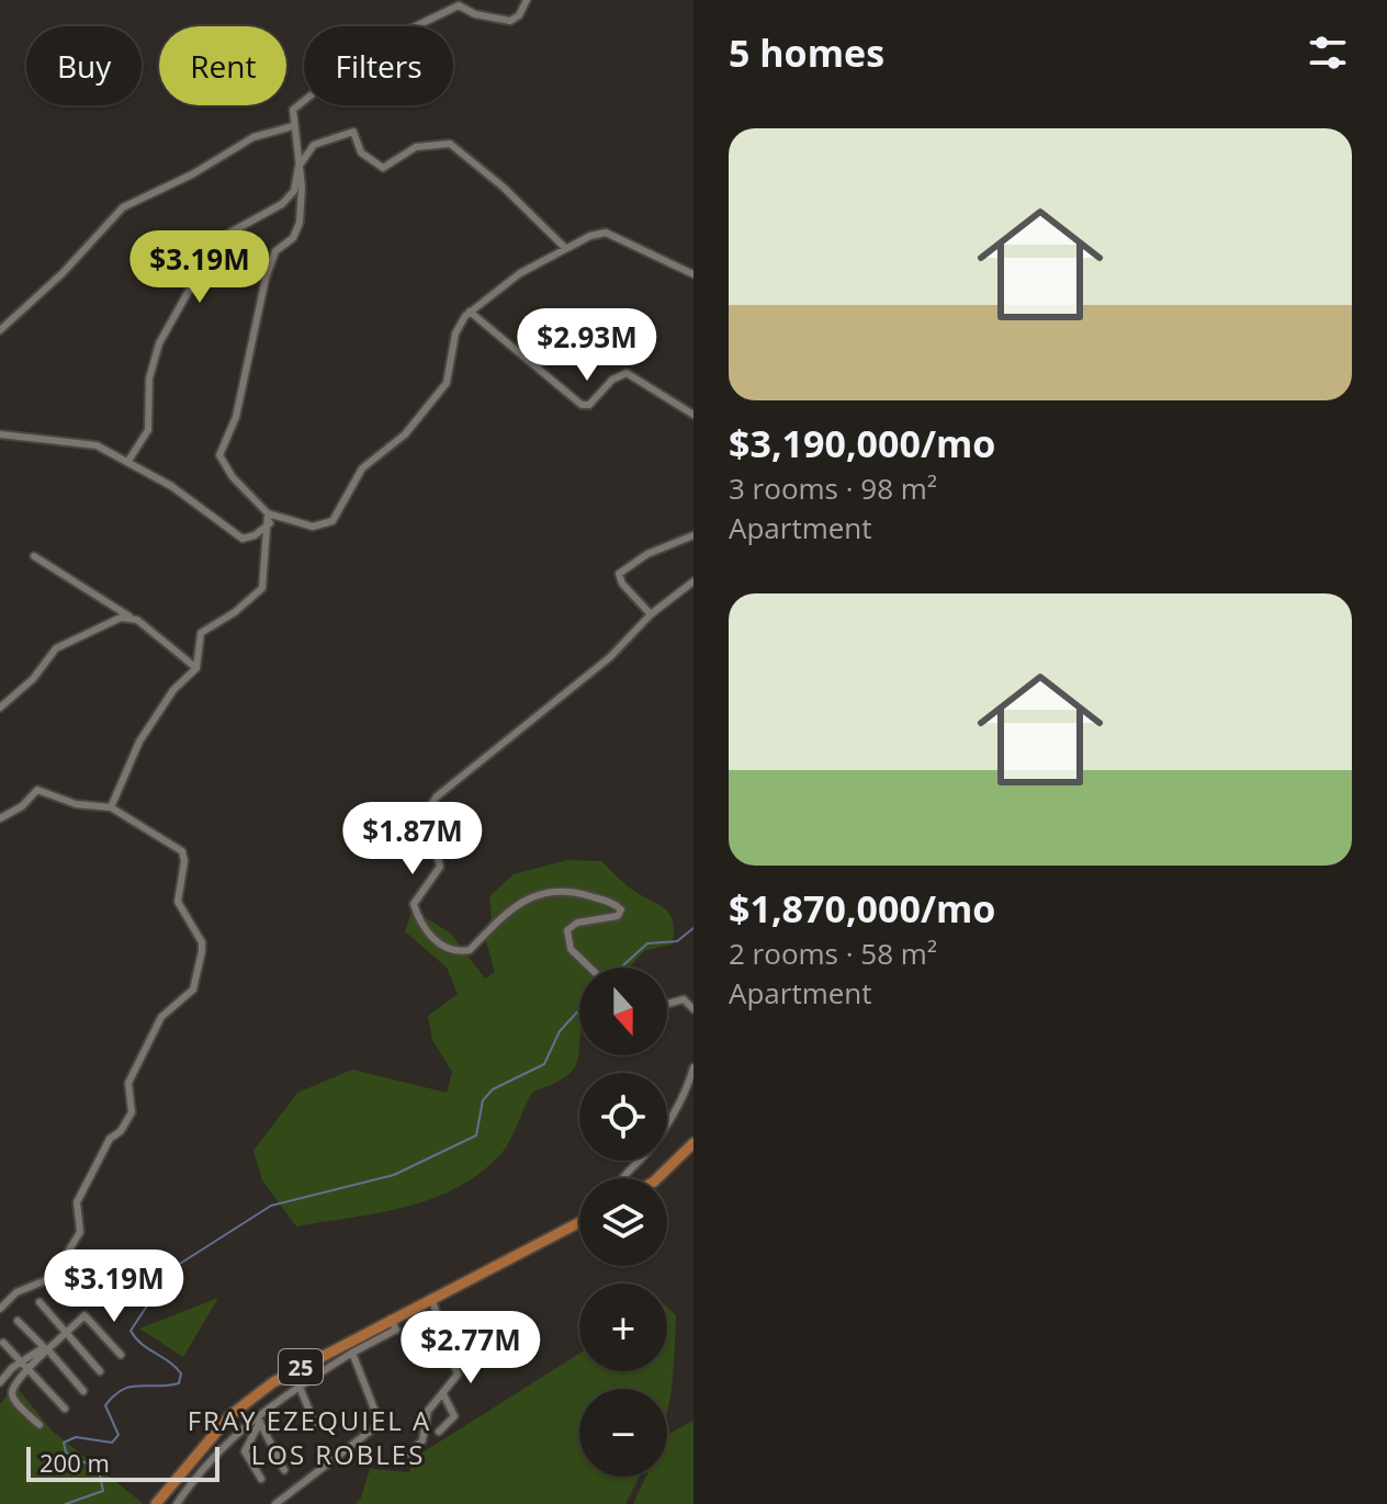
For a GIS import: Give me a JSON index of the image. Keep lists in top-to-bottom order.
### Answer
{
  "streets": {
    "main road": ["25"]
  },
  "districts": ["FRAY EZEQUIEL A", "LOS ROBLES"],
  "scale_bar": "200 m",
  "north": "bottom",
  "page": {
    "heading": "5 homes",
    "chip": ["Buy", "Rent", "Filters"],
    "list": [
      {
        "name": "$3,190,000/mo",
        "note": "3 rooms · 98 m² · Apartment"
      },
      {
        "name": "$1,870,000/mo",
        "note": "2 rooms · 58 m² · Apartment"
      }
    ],
    "price": [
      "$3.19M",
      "$2.93M",
      "$1.87M",
      "$3.19M",
      "$2.77M"
    ],
    "map_buttons": ["+", "−"],
    "scale": "200 m"
  }
}
